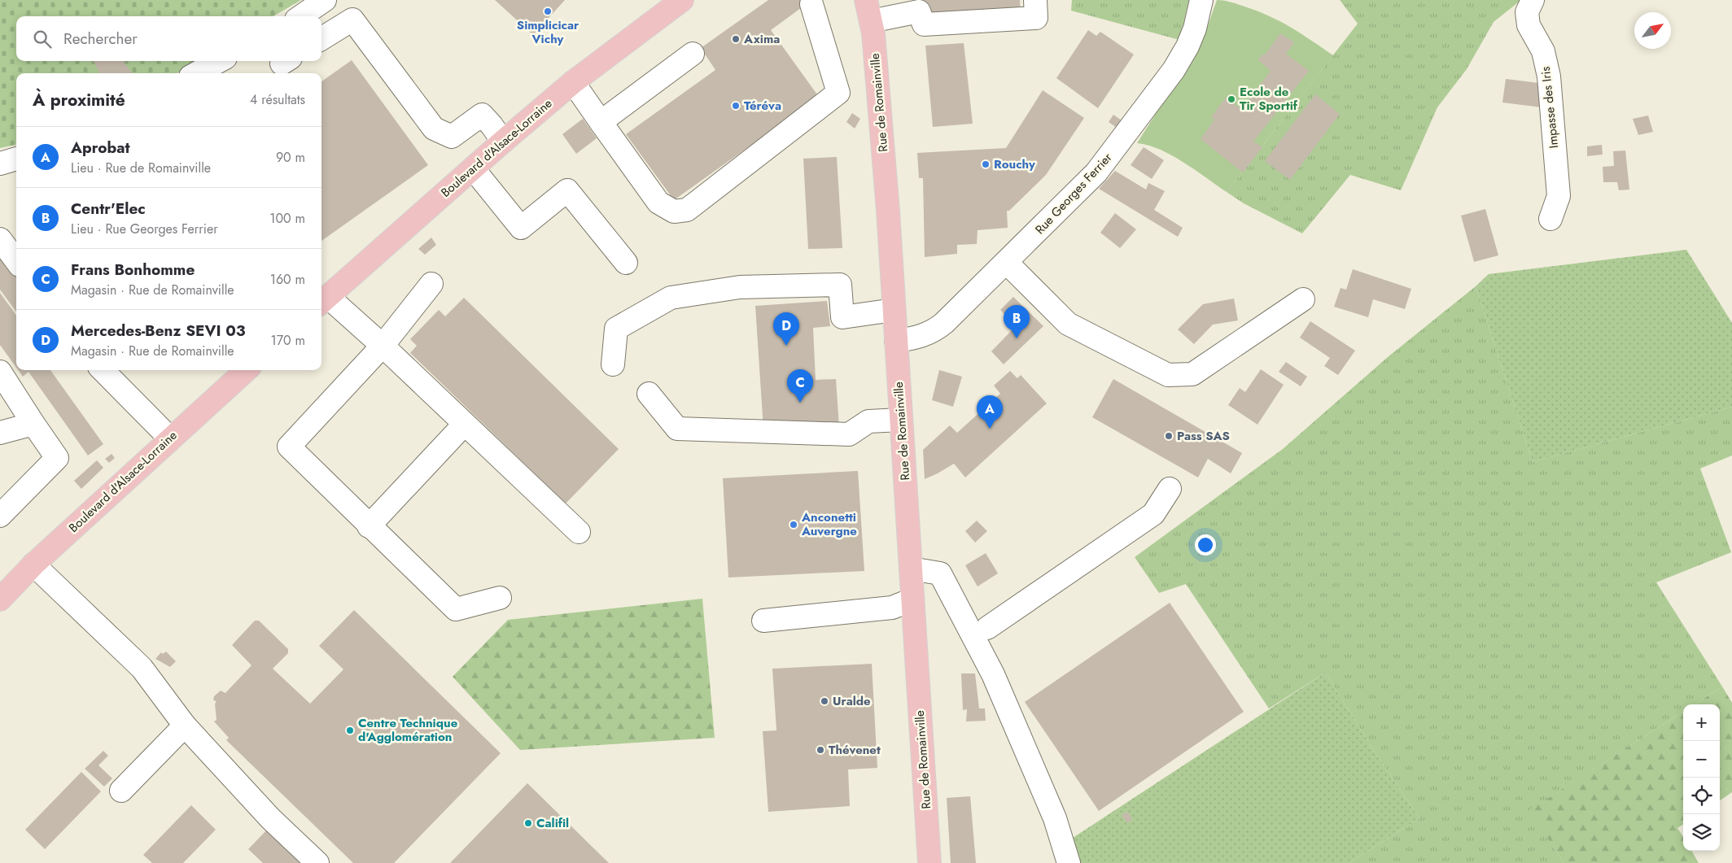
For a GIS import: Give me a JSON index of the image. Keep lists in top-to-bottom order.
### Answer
{
  "streets": {
    "main road": ["Rue de Romainville", "Boulevard d'Alsace-Lorraine"],
    "street": ["Impasse des Iris", "Rue Georges Ferrier"]
  },
  "crossings": [
    ["Rue de Romainville", "Rue Georges Ferrier"]
  ],
  "places": [
    "Simplicicar Vichy",
    "Axima",
    "Ecole de Tir Sportif",
    "Téréva",
    "Rouchy",
    "Pass SAS",
    "Anconetti Auvergne",
    "Uralde",
    "Centre Technique d'Agglomération",
    "Thévenet",
    "Califil"
  ],
  "north": "top right",
  "page": {
    "search": "Rechercher",
    "heading": ["À proximité", "4 résultats"],
    "list": [
      {
        "mark": "A",
        "name": "Aprobat",
        "note": "Lieu · Rue de Romainville",
        "value": "90 m"
      },
      {
        "mark": "B",
        "name": "Centr'Elec",
        "note": "Lieu · Rue Georges Ferrier",
        "value": "100 m"
      },
      {
        "mark": "C",
        "name": "Frans Bonhomme",
        "note": "Magasin · Rue de Romainville",
        "value": "160 m"
      },
      {
        "mark": "D",
        "name": "Mercedes-Benz SEVI 03",
        "note": "Magasin · Rue de Romainville",
        "value": "170 m"
      }
    ],
    "pins": [
      "B",
      "D",
      "C",
      "A"
    ],
    "map_buttons": ["+", "−"]
  }
}
